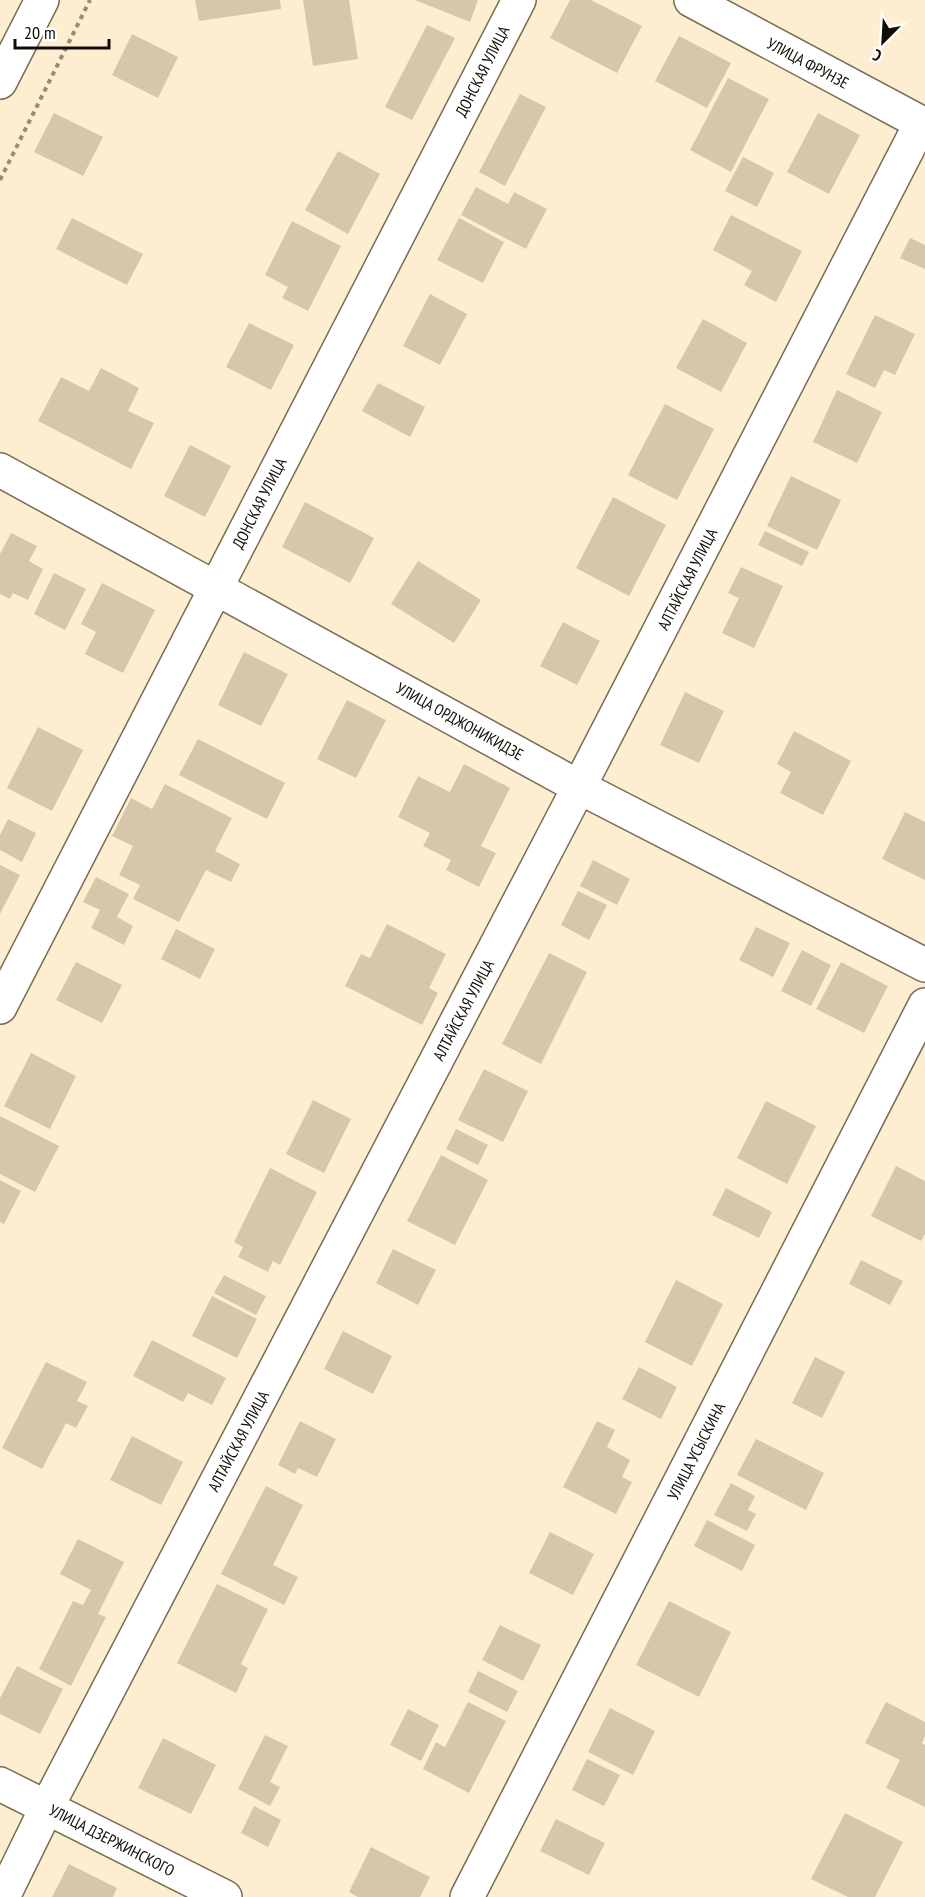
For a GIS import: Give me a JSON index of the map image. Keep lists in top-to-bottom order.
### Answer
{
  "streets": {
    "street": [
      "УЛИЦА ФРУНЗЕ",
      "ДОНСКАЯ УЛИЦА",
      "АЛТАЙСКАЯ УЛИЦА",
      "УЛИЦА ОРДЖОНИКИДЗЕ",
      "УЛИЦА УСЫСКИНА",
      "УЛИЦА ДЗЕРЖИНСКОГО"
    ]
  },
  "crossings": [
    ["УЛИЦА ФРУНЗЕ", "АЛТАЙСКАЯ УЛИЦА"],
    ["ДОНСКАЯ УЛИЦА", "УЛИЦА ОРДЖОНИКИДЗЕ"],
    ["АЛТАЙСКАЯ УЛИЦА", "УЛИЦА ОРДЖОНИКИДЗЕ"],
    ["АЛТАЙСКАЯ УЛИЦА", "УЛИЦА ДЗЕРЖИНСКОГО"]
  ],
  "scale_bar": "20 m",
  "north": "bottom left"
}
